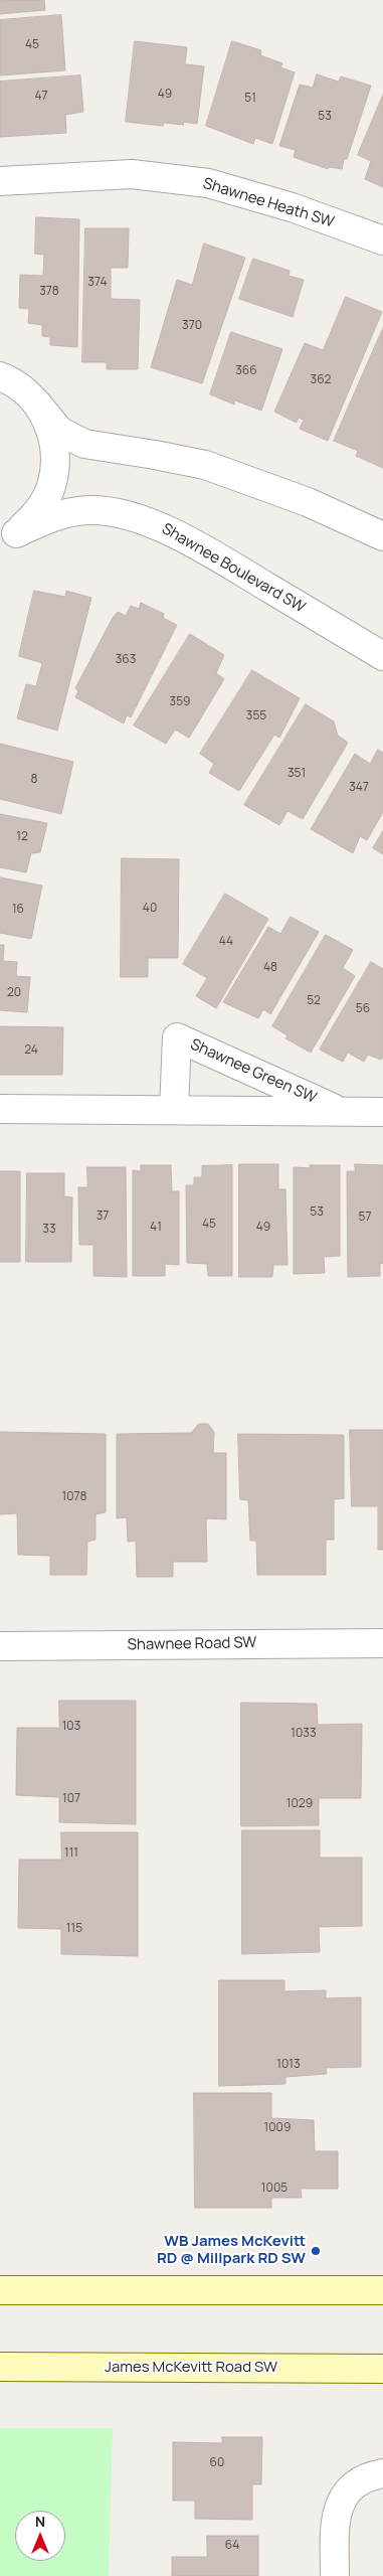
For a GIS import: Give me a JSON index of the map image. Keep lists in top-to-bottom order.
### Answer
{
  "streets": {
    "main road": ["James McKevitt Road SW"],
    "street": [
      "Shawnee Heath SW",
      "Shawnee Boulevard SW",
      "Shawnee Green SW",
      "Shawnee Road SW"
    ]
  },
  "places": ["WB James McKevitt RD @ Millpark RD SW"],
  "house_numbers": [
    "45",
    "49",
    "47",
    "51",
    "53",
    "374",
    "378",
    "370",
    "366",
    "362",
    "363",
    "359",
    "355",
    "351",
    "8",
    "347",
    "12",
    "40",
    "16",
    "44",
    "48",
    "20",
    "52",
    "56",
    "24",
    "53",
    "37",
    "57",
    "45",
    "41",
    "49",
    "33",
    "1078",
    "103",
    "1033",
    "107",
    "1029",
    "111",
    "115",
    "1013",
    "1009",
    "1005",
    "60",
    "64"
  ],
  "north": "top"
}
